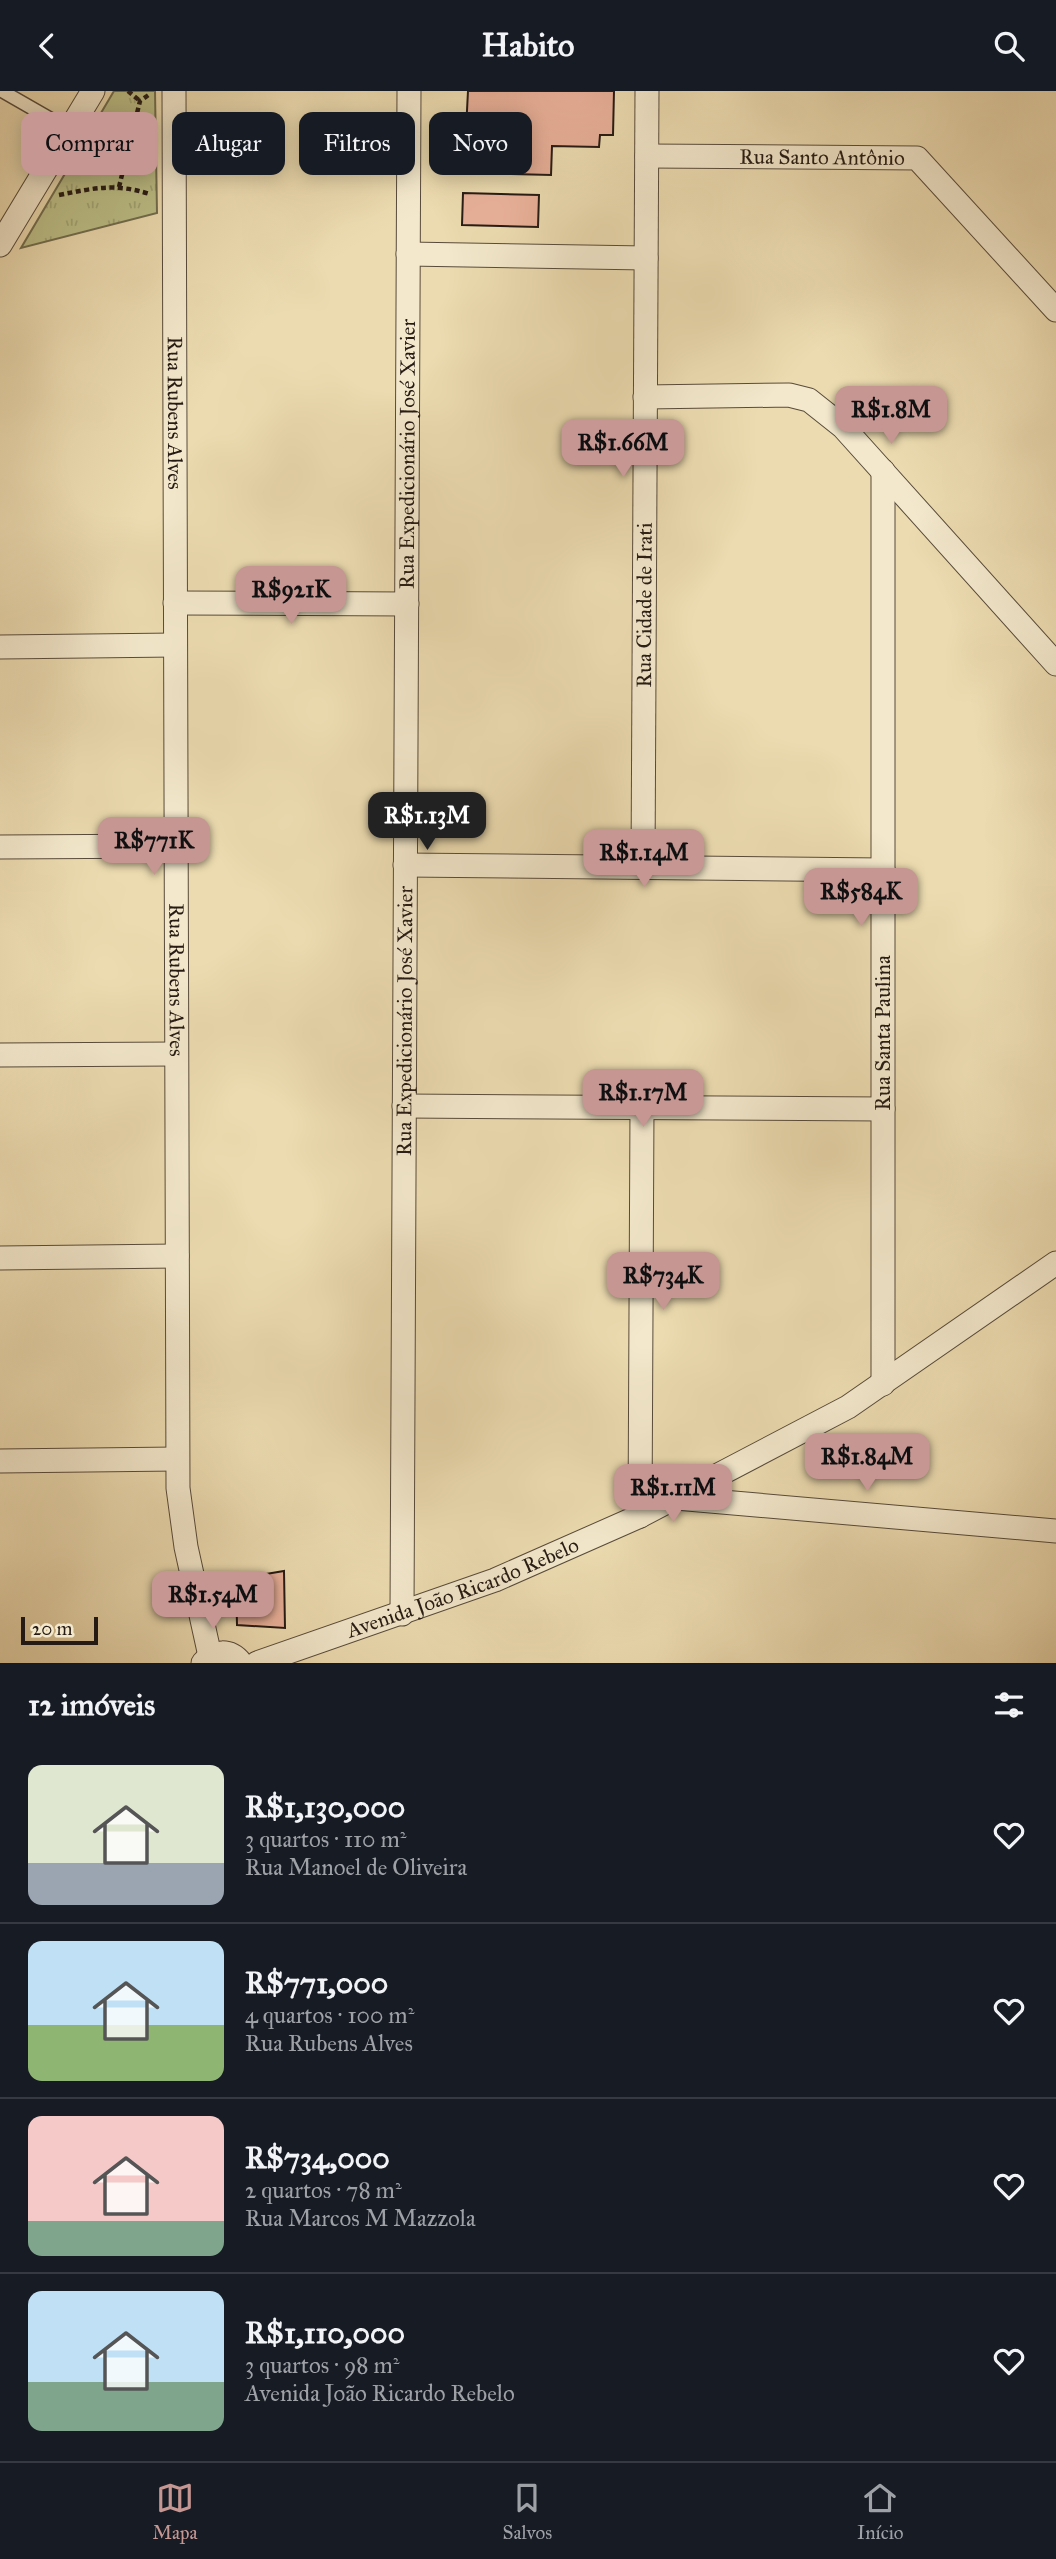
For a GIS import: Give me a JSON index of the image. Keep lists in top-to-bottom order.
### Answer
{
  "streets": {
    "street": [
      "Rua Santo Antônio",
      "Rua Rubens Alves",
      "Rua Expedicionário José Xavier",
      "Rua Cidade de Irati",
      "Rua Santa Paulina",
      "Avenida João Ricardo Rebelo"
    ]
  },
  "crossings": [
    ["Rua Santo Antônio", "Rua Cidade de Irati"],
    ["Rua Expedicionário José Xavier", "Avenida João Ricardo Rebelo"],
    ["Rua Santa Paulina", "Avenida João Ricardo Rebelo"]
  ],
  "scale_bar": "20 m",
  "page": {
    "header": "Habito",
    "chip": [
      "Comprar",
      "Alugar",
      "Filtros",
      "Novo"
    ],
    "price": [
      "R$1.8M",
      "R$1.66M",
      "R$921K",
      "R$1.13M",
      "R$771K",
      "R$1.14M",
      "R$584K",
      "R$1.17M",
      "R$734K",
      "R$1.84M",
      "R$1.11M",
      "R$1.54M"
    ],
    "scale": "20 m",
    "heading": "12 imóveis",
    "list": [
      {
        "name": "R$1,130,000",
        "note": "3 quartos · 110 m² · Rua Manoel de Oliveira"
      },
      {
        "name": "R$771,000",
        "note": "4 quartos · 100 m² · Rua Rubens Alves"
      },
      {
        "name": "R$734,000",
        "note": "2 quartos · 78 m² · Rua Marcos M Mazzola"
      },
      {
        "name": "R$1,110,000",
        "note": "3 quartos · 98 m² · Avenida João Ricardo Rebelo"
      }
    ],
    "tabs": ["Mapa", "Salvos", "Início"]
  }
}
